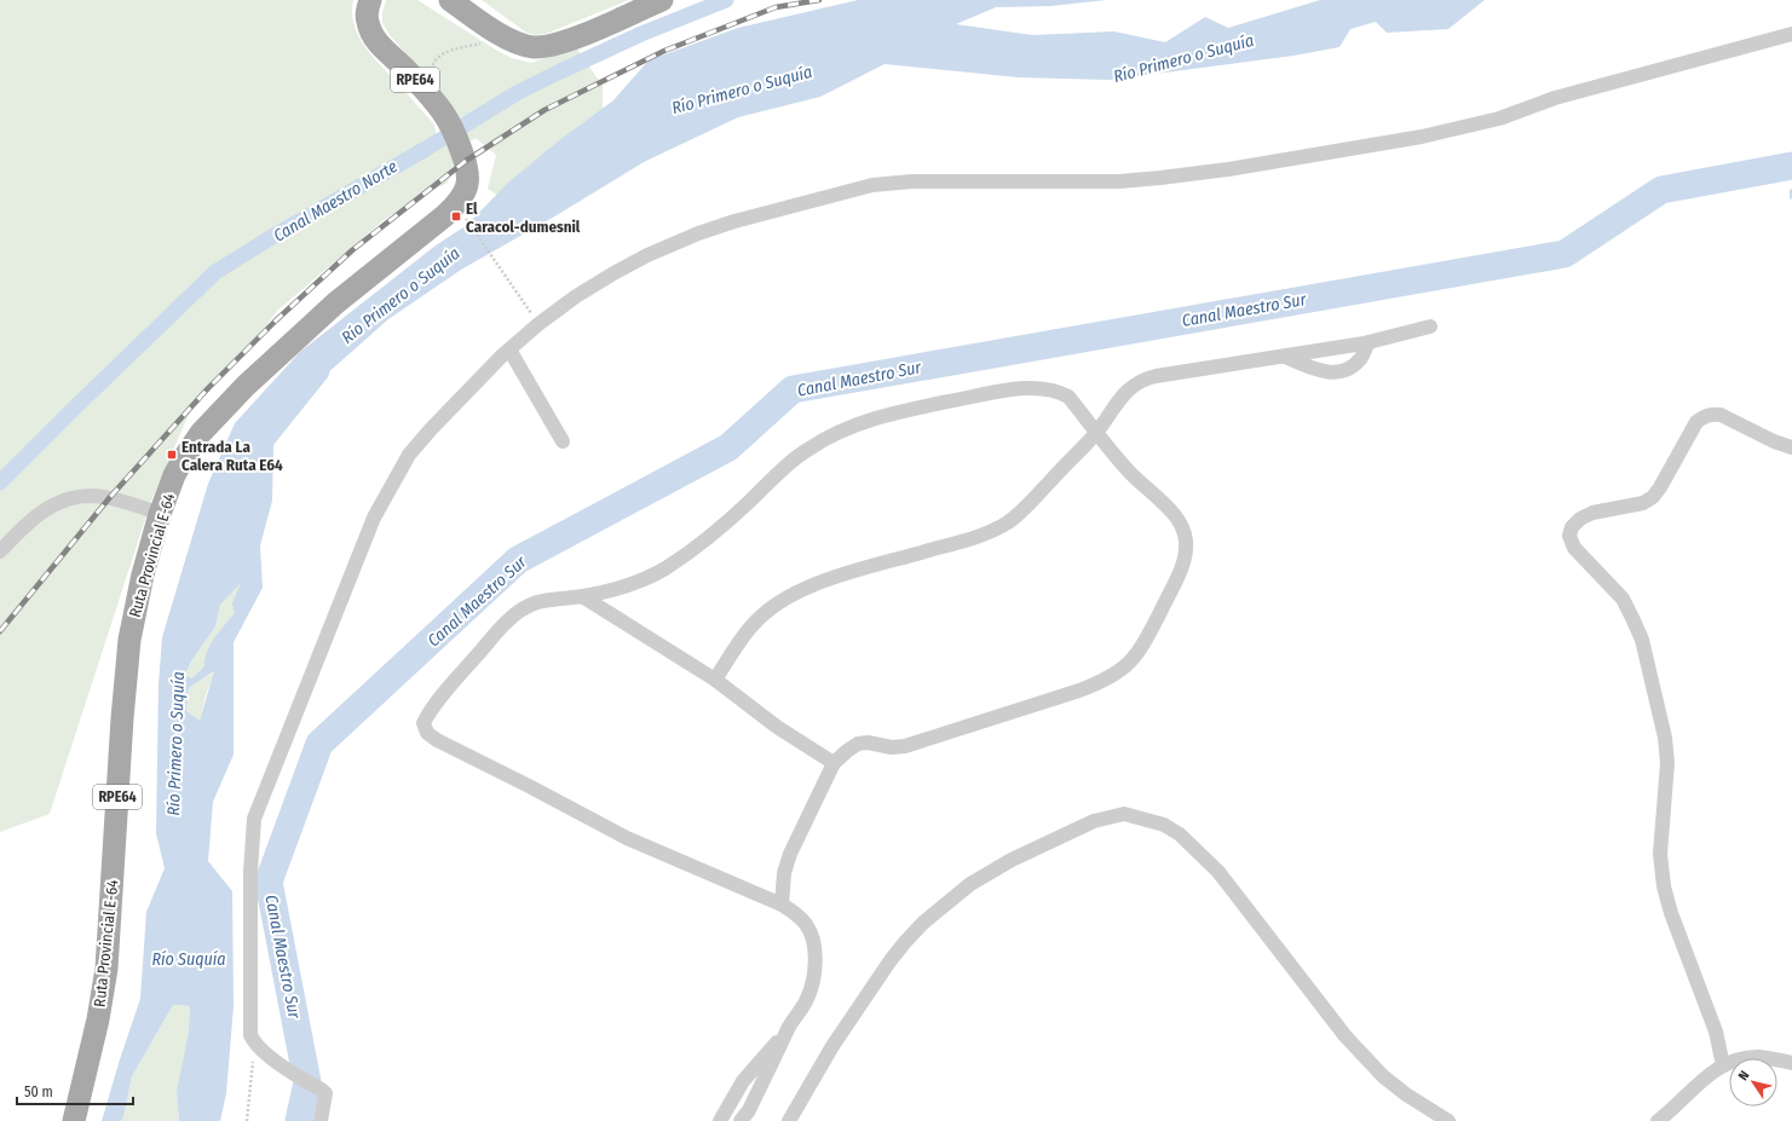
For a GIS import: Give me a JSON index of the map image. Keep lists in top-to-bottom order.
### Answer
{
  "streets": {
    "main road": ["RPE64", "Ruta Provincial E-64"]
  },
  "water": [
    "Río Primero o Suquía",
    "Canal Maestro Norte",
    "Canal Maestro Sur",
    "Río Suquía"
  ],
  "places": {
    "transit": ["El Caracol-dumesnil", "Entrada La Calera Ruta E64"]
  },
  "scale_bar": "50 m",
  "north": "top left"
}
